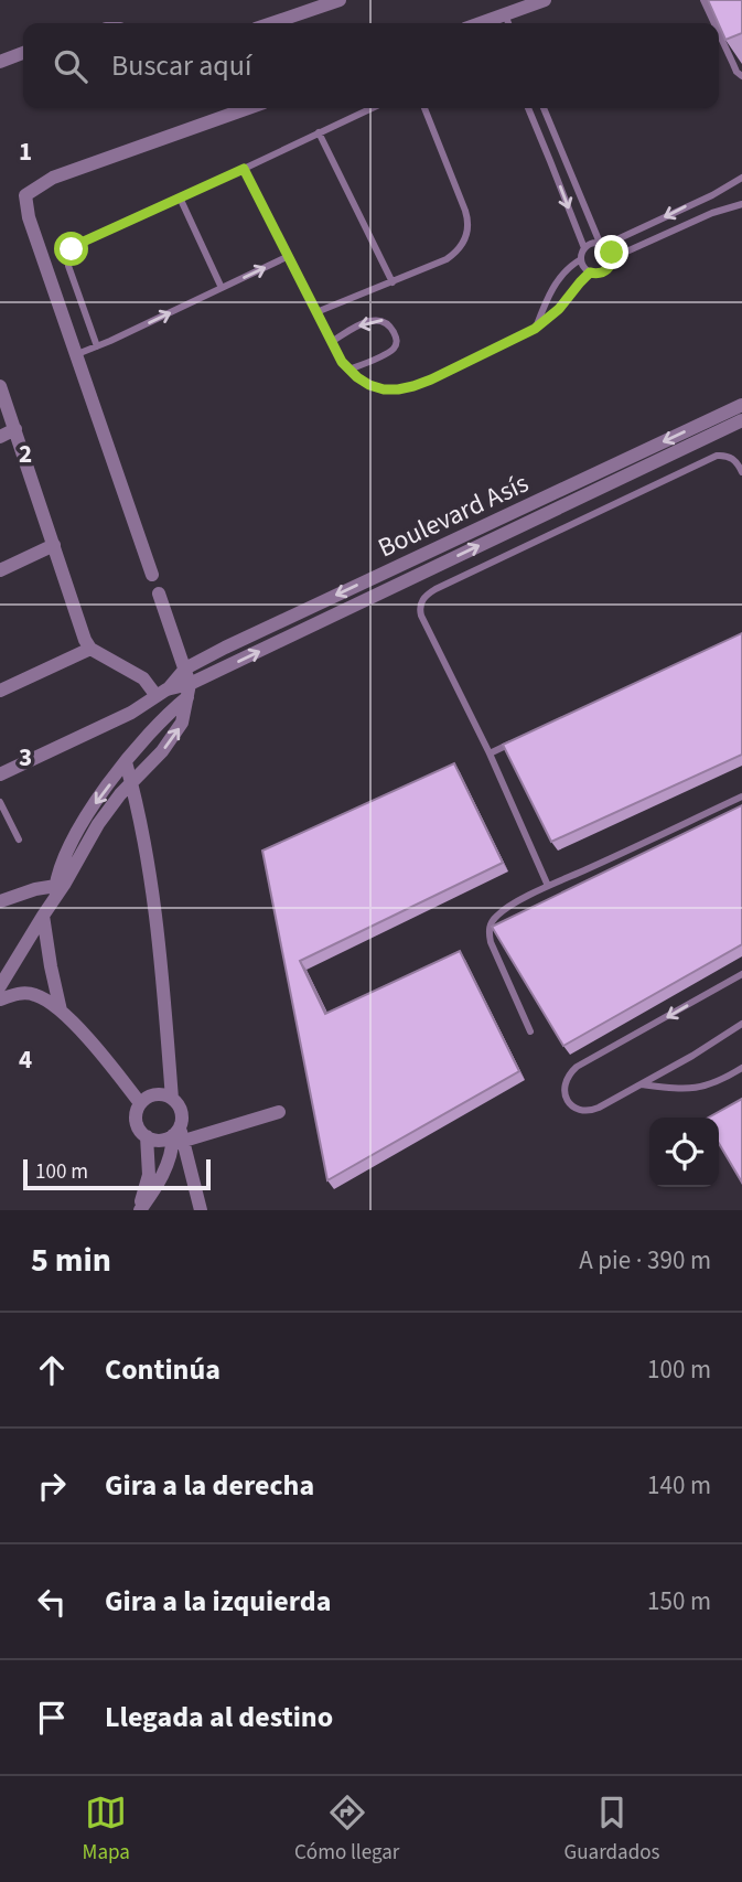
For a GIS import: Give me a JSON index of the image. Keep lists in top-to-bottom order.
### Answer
{
  "streets": {
    "street": ["Boulevard Asís"]
  },
  "scale_bar": "100 m",
  "page": {
    "search": "Buscar aquí",
    "scale": "100 m",
    "heading": ["5 min", "A pie · 390 m"],
    "list": [
      ["Continúa", "100 m"],
      ["Gira a la derecha", "140 m"],
      ["Gira a la izquierda", "150 m"],
      "Llegada al destino"
    ],
    "nav": ["Mapa", "Cómo llegar", "Guardados"]
  },
  "grid": {
    "rows": [
      "1",
      "2",
      "3",
      "4"
    ]
  }
}
